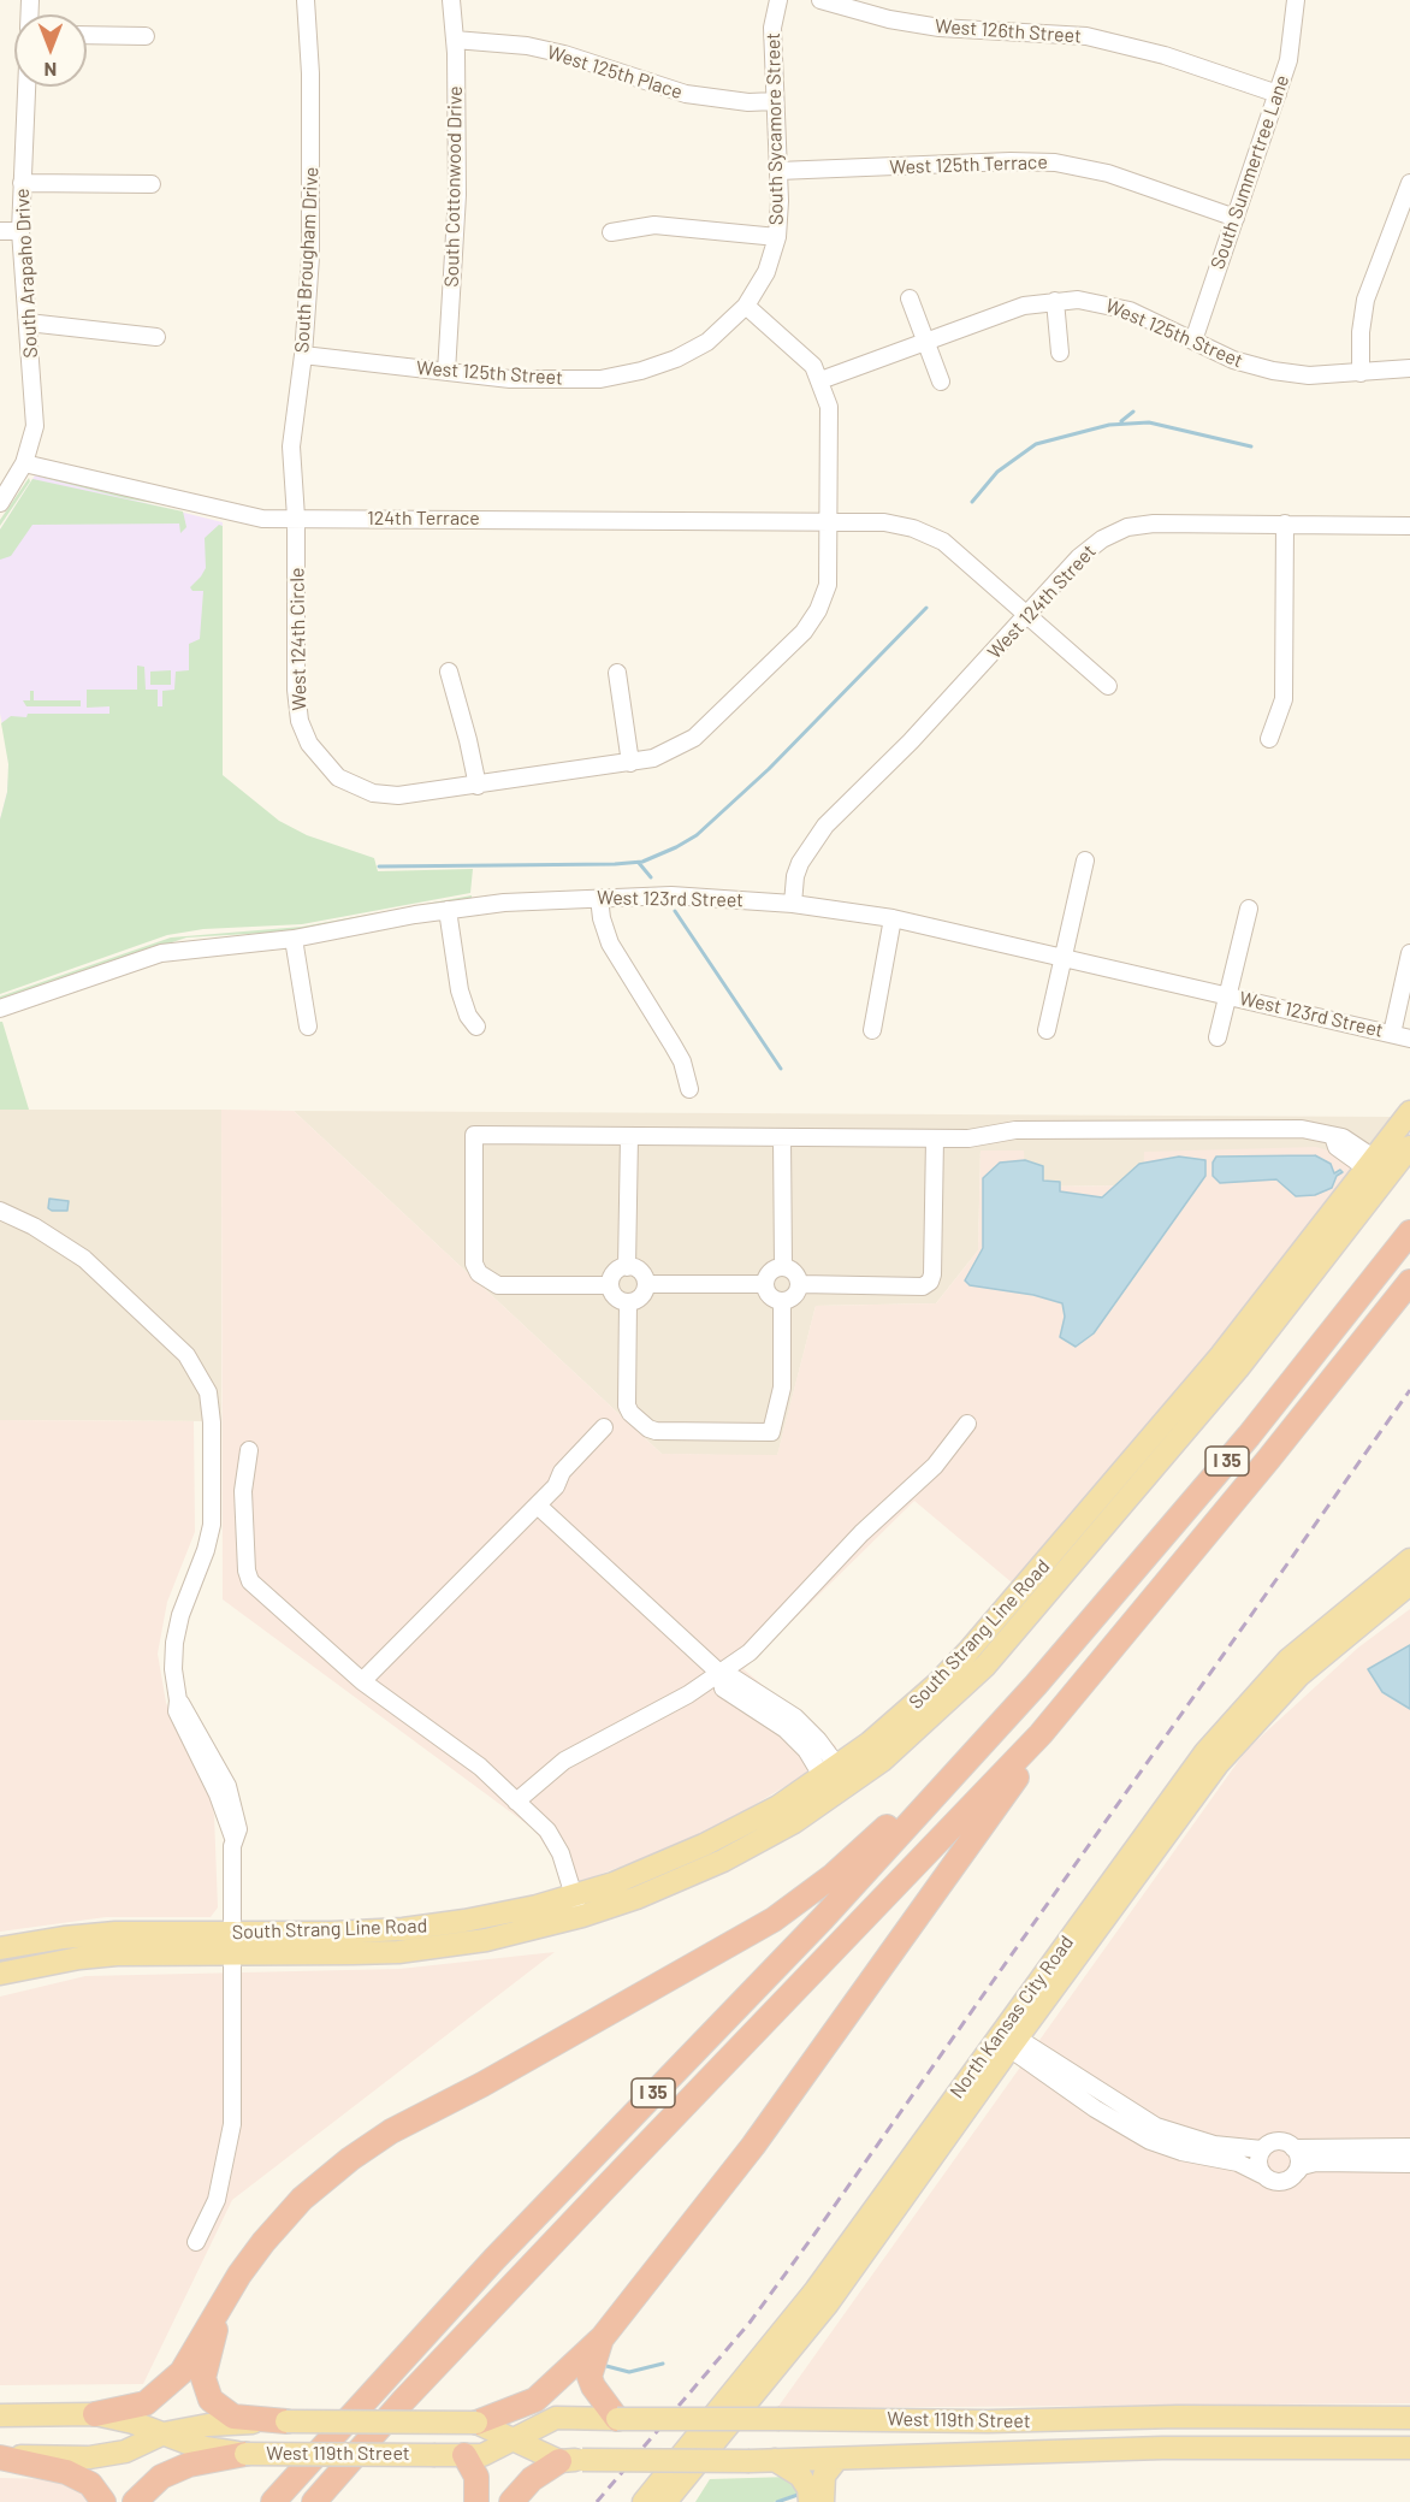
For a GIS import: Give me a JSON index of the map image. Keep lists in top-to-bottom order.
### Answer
{
  "streets": {
    "highway": ["I 35"],
    "main road": ["South Strang Line Road", "North Kansas City Road", "West 119th Street"],
    "street": [
      "West 126th Street",
      "West 125th Place",
      "South Sycamore Street",
      "West 125th Terrace",
      "South Summertree Lane",
      "South Cottonwood Drive",
      "South Brougham Drive",
      "South Arapaho Drive",
      "West 125th Street",
      "124th Terrace",
      "West 124th Street",
      "West 124th Circle",
      "West 123rd Street"
    ]
  },
  "crossings": [
    ["West 126th Street", "South Summertree Lane"],
    ["West 125th Place", "South Sycamore Street"],
    ["West 125th Place", "South Cottonwood Drive"],
    ["South Sycamore Street", "West 125th Terrace"],
    ["South Sycamore Street", "West 125th Street"],
    ["West 125th Terrace", "South Summertree Lane"],
    ["South Summertree Lane", "West 125th Street"],
    ["South Cottonwood Drive", "West 125th Street"],
    ["South Brougham Drive", "West 125th Street"],
    ["South Brougham Drive", "124th Terrace"],
    ["South Brougham Drive", "West 124th Circle"],
    ["South Arapaho Drive", "124th Terrace"],
    ["124th Terrace", "West 124th Street"],
    ["124th Terrace", "West 124th Circle"],
    ["West 124th Street", "West 123rd Street"]
  ],
  "north": "bottom"
}
